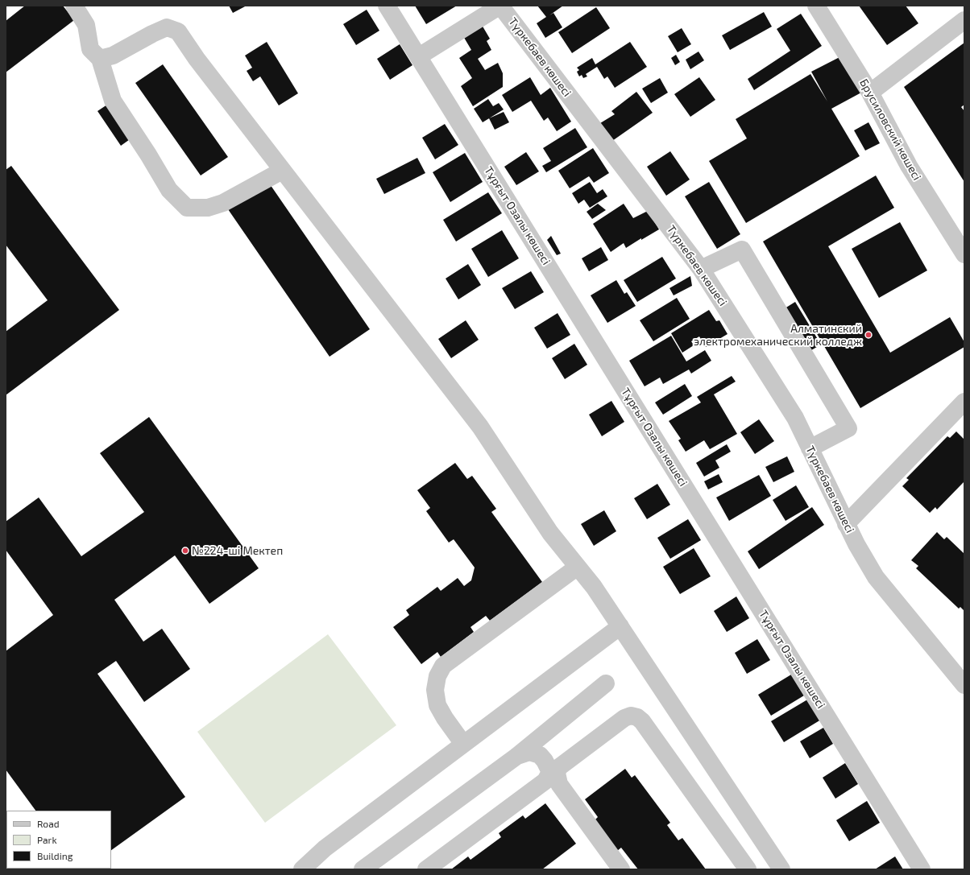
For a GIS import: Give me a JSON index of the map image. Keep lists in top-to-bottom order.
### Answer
{
  "streets": {
    "street": ["Түркебаев көшесі", "Брусиловский көшесі", "Тұрғыт Озалы көшесі"]
  },
  "places": ["Алматинский электромеханический колледж", "№224-ші Мектеп"],
  "legend": ["Road", "Park", "Building"]
}
